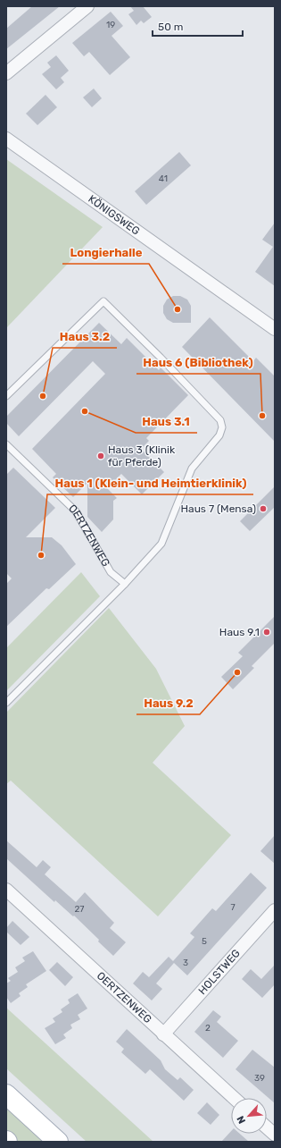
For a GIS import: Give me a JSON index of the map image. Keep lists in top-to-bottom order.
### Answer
{
  "streets": {
    "street": ["KÖNIGSWEG", "OERTZENWEG", "HOLSTWEG"]
  },
  "crossings": [
    ["OERTZENWEG", "HOLSTWEG"]
  ],
  "places": [
    "Longierhalle",
    "Haus 3.2",
    "Haus 3.1",
    "Haus 6 (Bibliothek)",
    "Haus 3 (Klinik für Pferde)",
    "Haus 7 (Mensa)",
    "Haus 1 (Klein- und Heimtierklinik)",
    "Haus 9.1",
    "Haus 9.2"
  ],
  "house_numbers": [
    "19",
    "41",
    "7",
    "27",
    "5",
    "3",
    "2",
    "39"
  ],
  "scale_bar": "50 m",
  "north": "bottom left"
}
